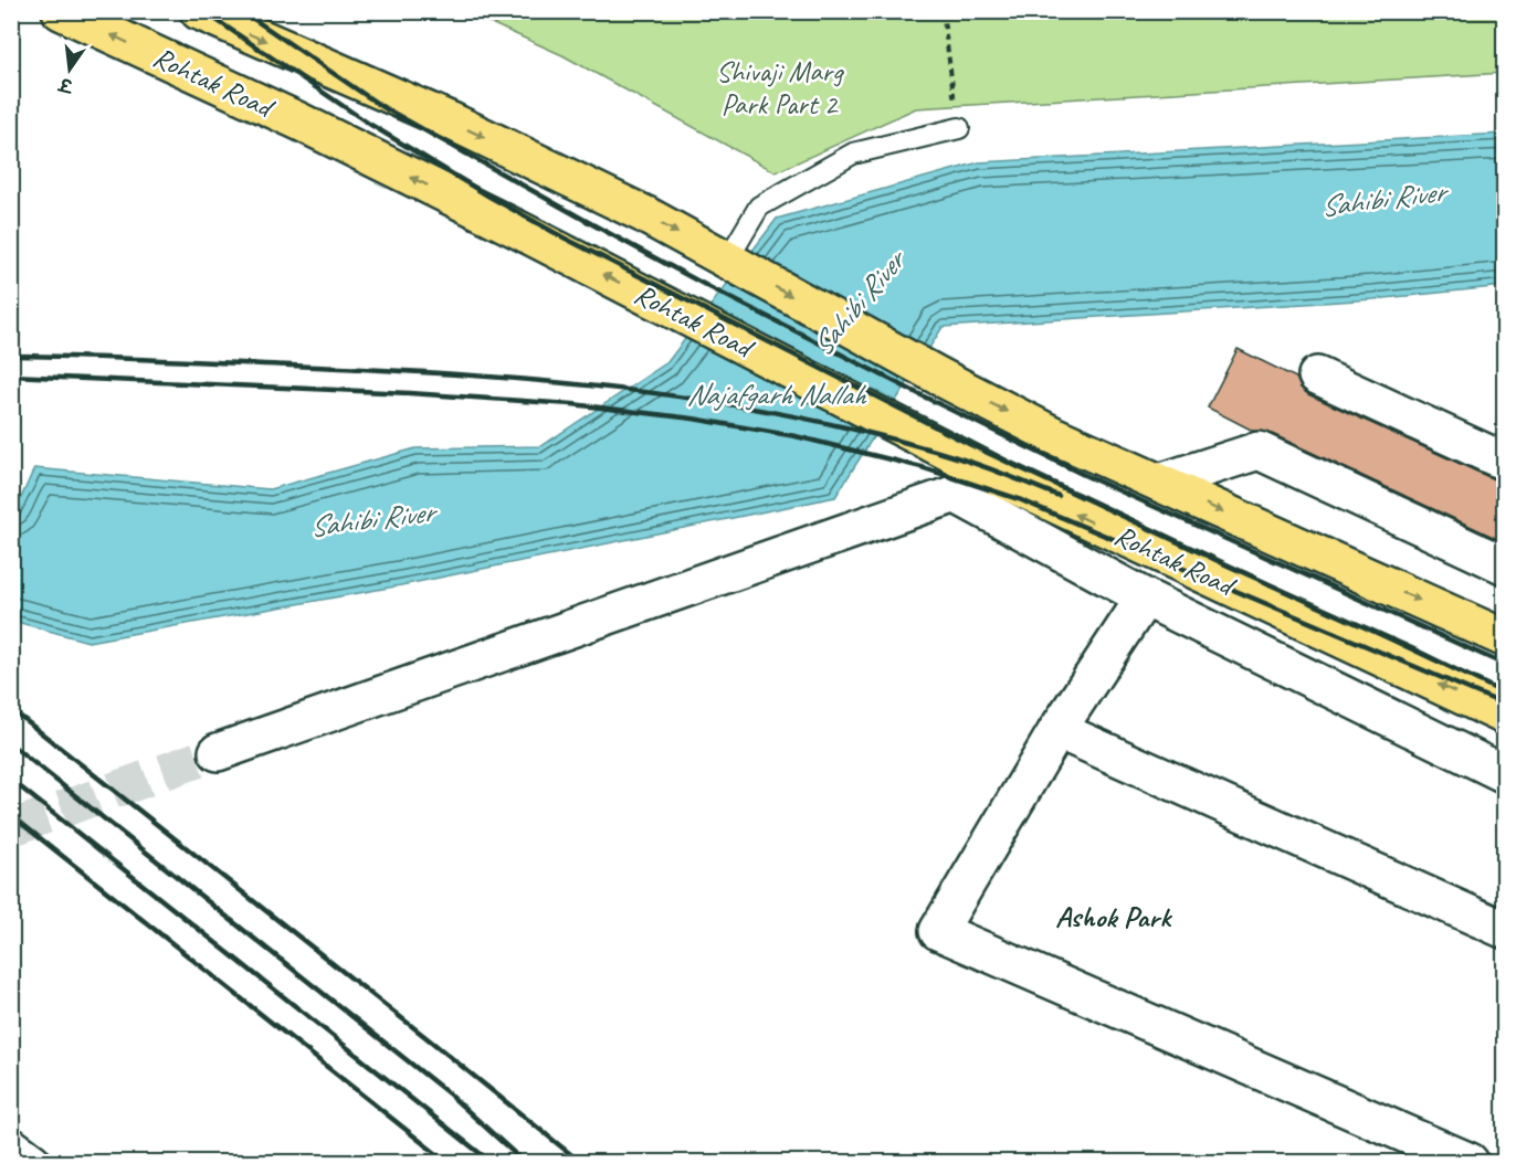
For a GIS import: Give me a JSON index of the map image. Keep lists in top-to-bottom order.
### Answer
{
  "streets": {
    "main road": ["Rohtak Road"]
  },
  "districts": ["Ashok Park"],
  "water": ["Sahibi River", "Najafgarh Nallah"],
  "parks": ["Shivaji Marg Park Part 2"],
  "north": "bottom"
}
